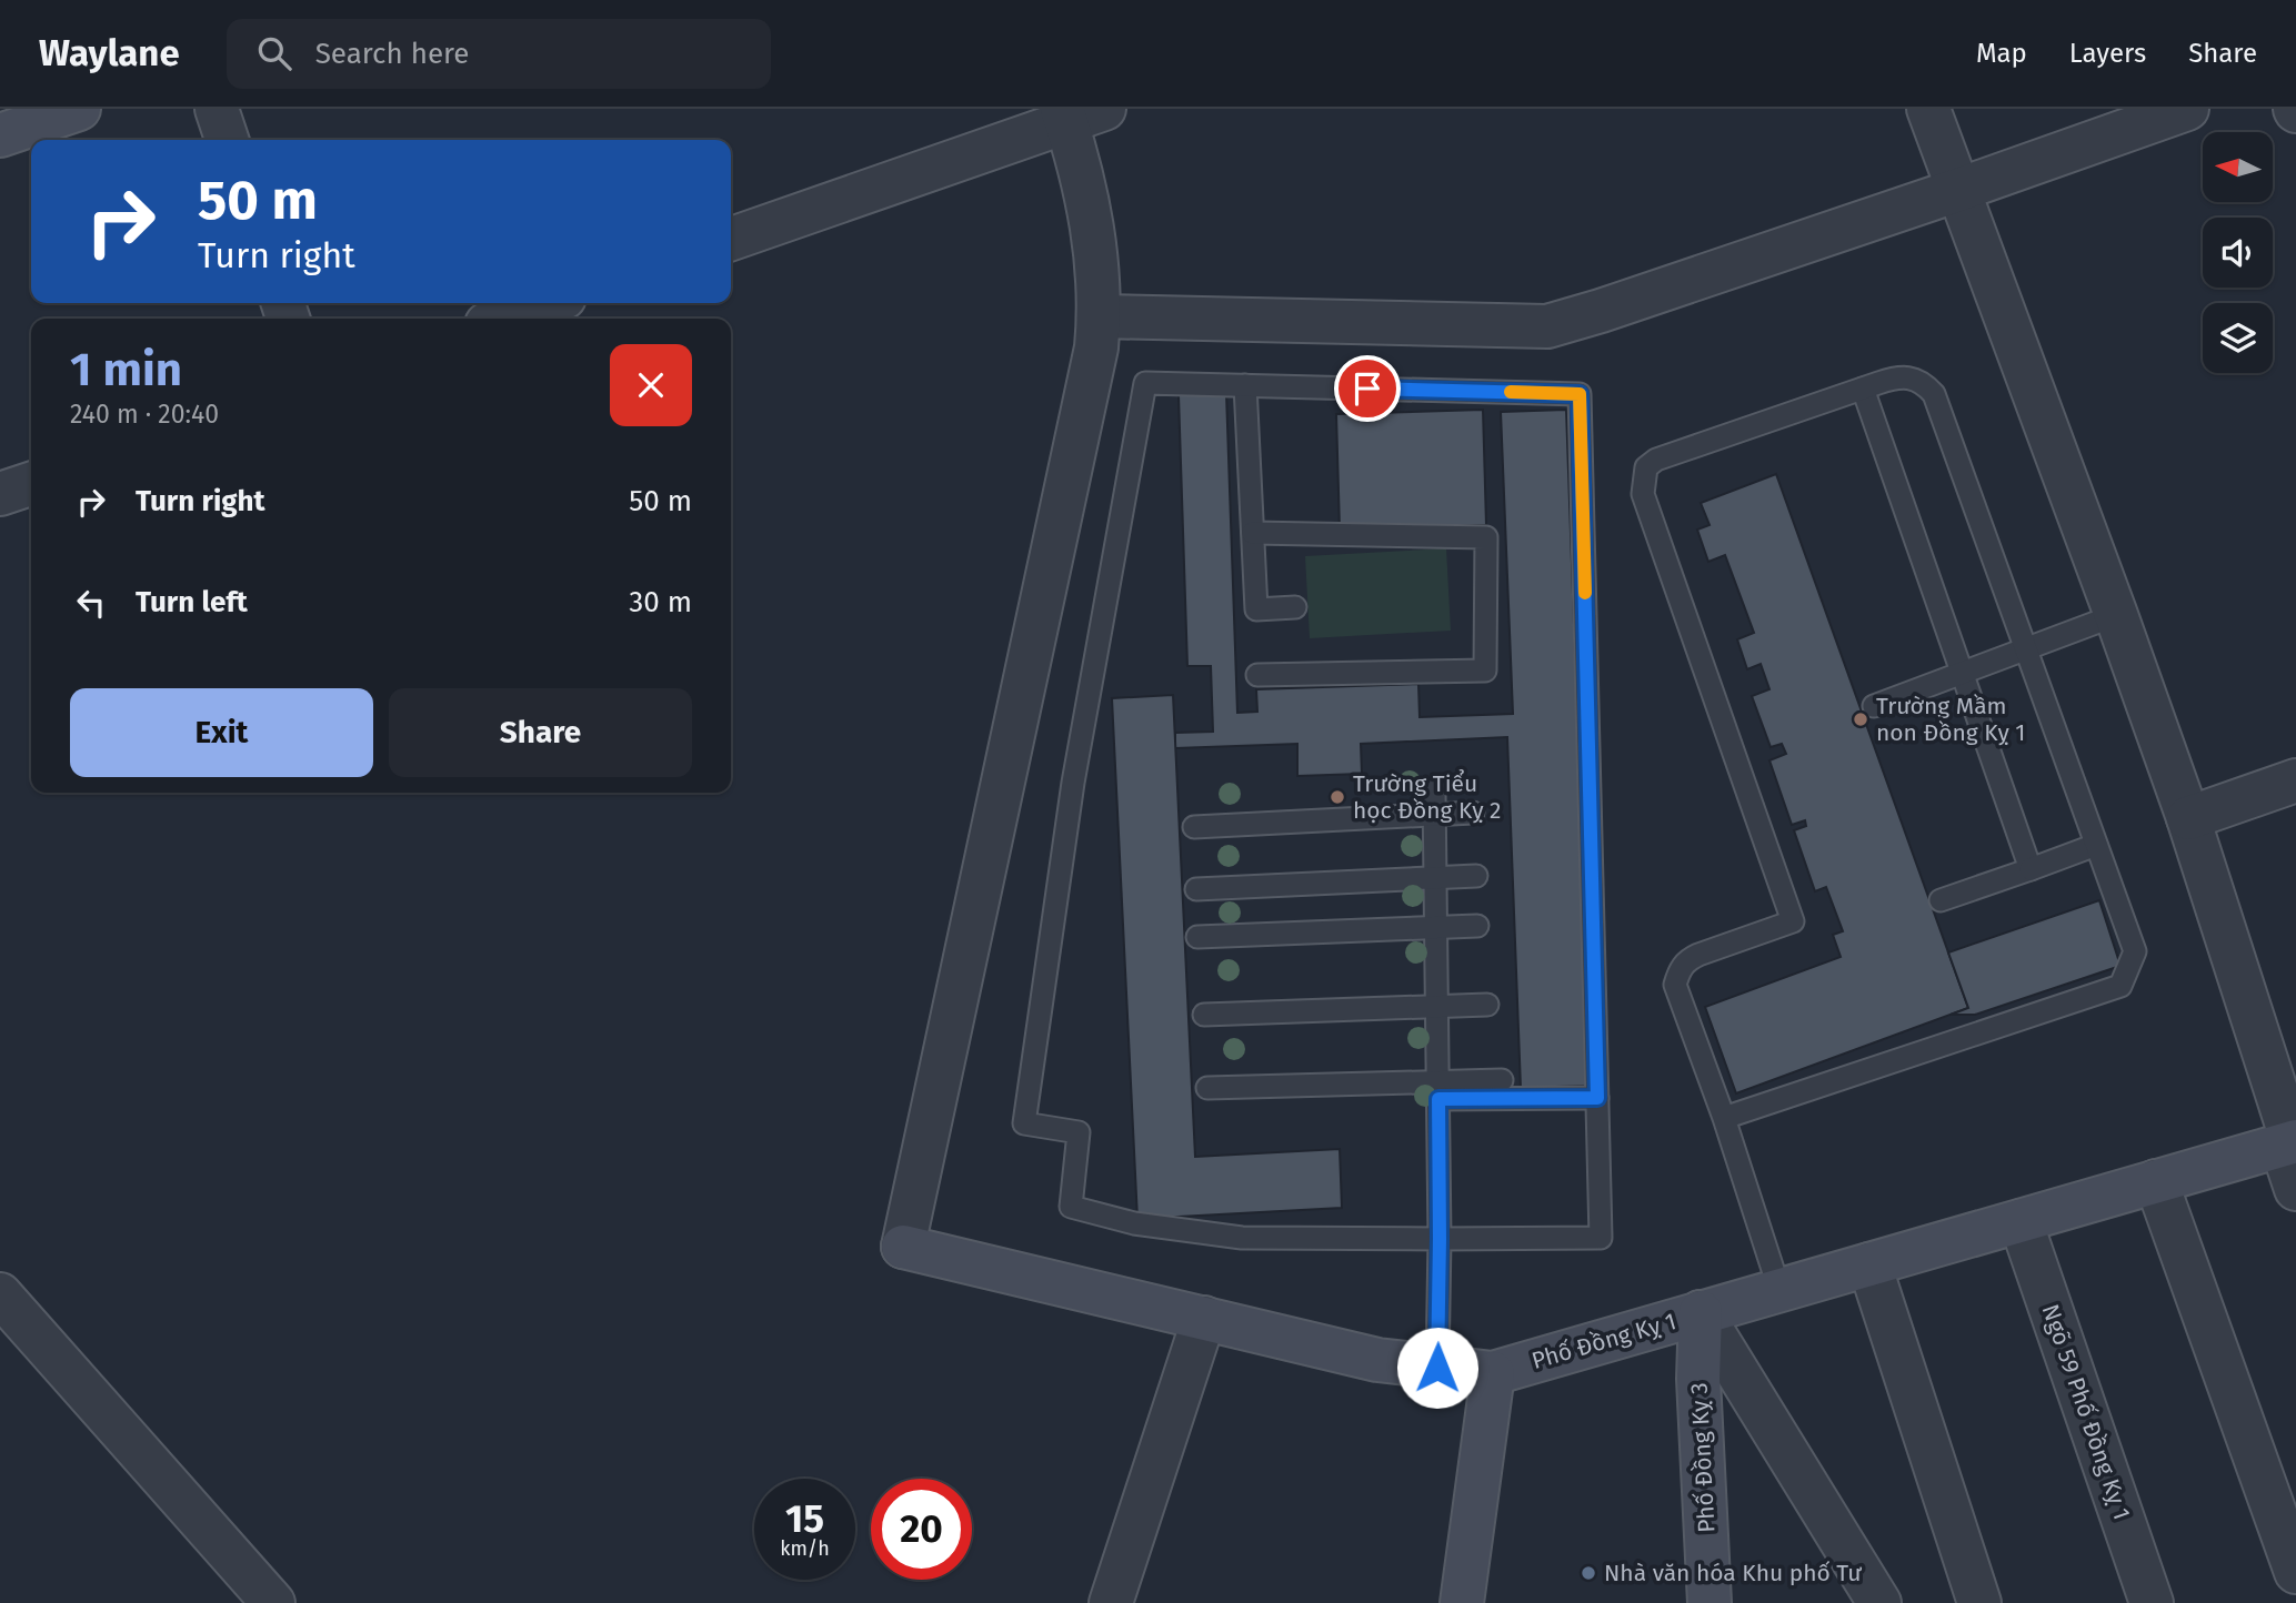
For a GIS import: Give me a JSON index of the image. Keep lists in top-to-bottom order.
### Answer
{
  "streets": {
    "street": ["Phố Đồng Kỵ 1", "Ngõ 59 Phố Đồng Kỵ 1", "Phố Đồng Kỵ 3"]
  },
  "crossings": [
    ["Phố Đồng Kỵ 1", "Ngõ 59 Phố Đồng Kỵ 1"],
    ["Phố Đồng Kỵ 1", "Phố Đồng Kỵ 3"]
  ],
  "places": ["Trường Mầm non Đồng Kỵ 1", "Trường Tiểu học Đồng Kỵ 2", "Nhà văn hóa Khu phố Tư"],
  "north": "left",
  "page": {
    "header": "Waylane",
    "search": "Search here",
    "nav": ["Map", "Layers", "Share"],
    "turn": ["50 m", "Turn right"],
    "heading": ["1 min", "240 m · 20:40"],
    "list": [
      {
        "name": "Turn right",
        "value": "50 m"
      },
      {
        "name": "Turn left",
        "value": "30 m"
      }
    ],
    "buttons": ["Exit", "Share"],
    "speed": "15 km/h",
    "limit": "20"
  }
}
